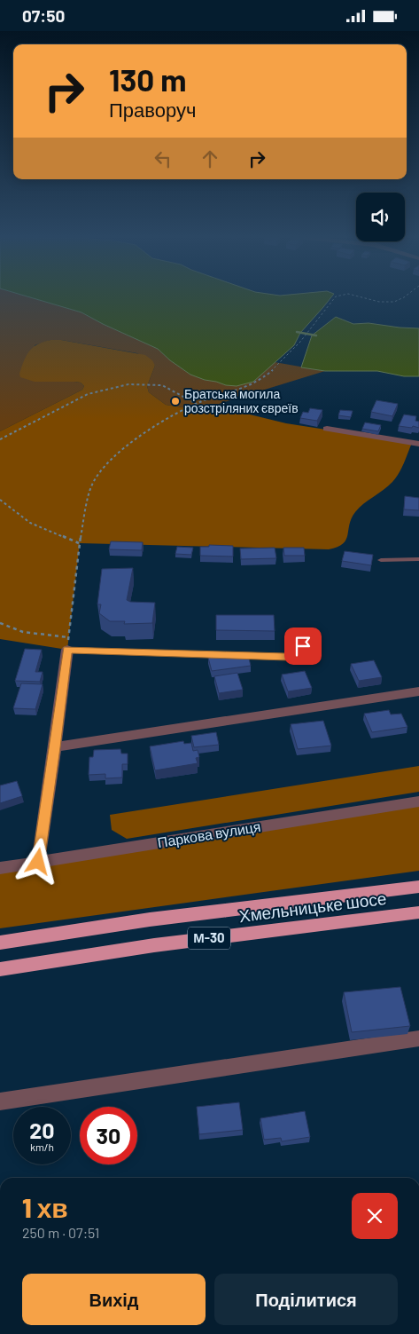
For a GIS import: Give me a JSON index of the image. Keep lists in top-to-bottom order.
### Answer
{
  "streets": {
    "highway": ["Хмельницьке шосе", "М-30"],
    "street": ["Паркова вулиця"]
  },
  "places": ["Братська могила розстріляних євреїв"],
  "page": {
    "status": "07:50",
    "turn": ["130 m", "Праворуч"],
    "speed": "20 km/h",
    "limit": "30",
    "heading": ["1 хв", "250 m · 07:51"],
    "buttons": ["Вихід", "Поділитися"]
  }
}
